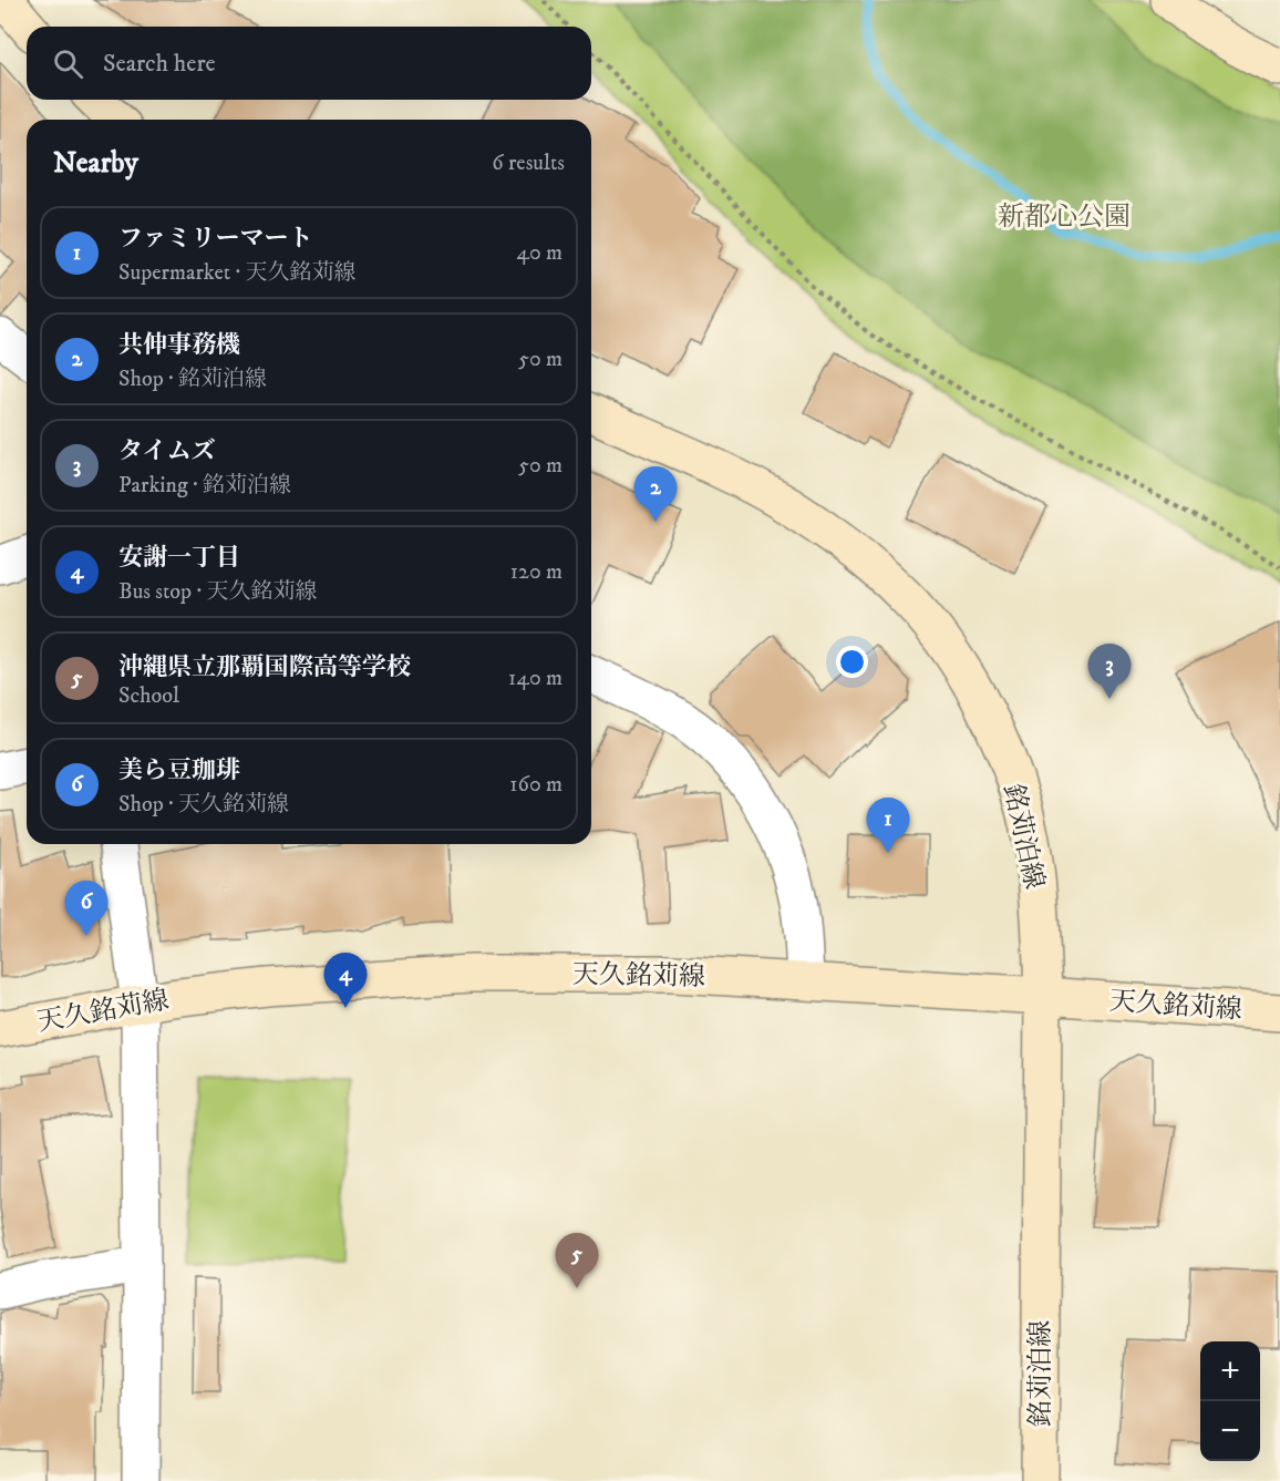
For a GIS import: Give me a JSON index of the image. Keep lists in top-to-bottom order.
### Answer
{
  "streets": {
    "street": ["銘苅泊線", "天久銘苅線"]
  },
  "crossings": [
    ["銘苅泊線", "天久銘苅線"]
  ],
  "parks": ["新都心公園"],
  "page": {
    "search": "Search here",
    "heading": ["Nearby", "6 results"],
    "list": [
      {
        "mark": "1",
        "name": "ファミリーマート",
        "note": "Supermarket · 天久銘苅線",
        "value": "40 m"
      },
      {
        "mark": "2",
        "name": "共伸事務機",
        "note": "Shop · 銘苅泊線",
        "value": "50 m"
      },
      {
        "mark": "3",
        "name": "タイムズ",
        "note": "Parking · 銘苅泊線",
        "value": "50 m"
      },
      {
        "mark": "4",
        "name": "安謝一丁目",
        "note": "Bus stop · 天久銘苅線",
        "value": "120 m"
      },
      {
        "mark": "5",
        "name": "沖縄県立那覇国際高等学校",
        "note": "School",
        "value": "140 m"
      },
      {
        "mark": "6",
        "name": "美ら豆珈琲",
        "note": "Shop · 天久銘苅線",
        "value": "160 m"
      }
    ],
    "pins": [
      "2",
      "3",
      "1",
      "6",
      "4",
      "5"
    ],
    "map_buttons": ["+", "−"]
  }
}
